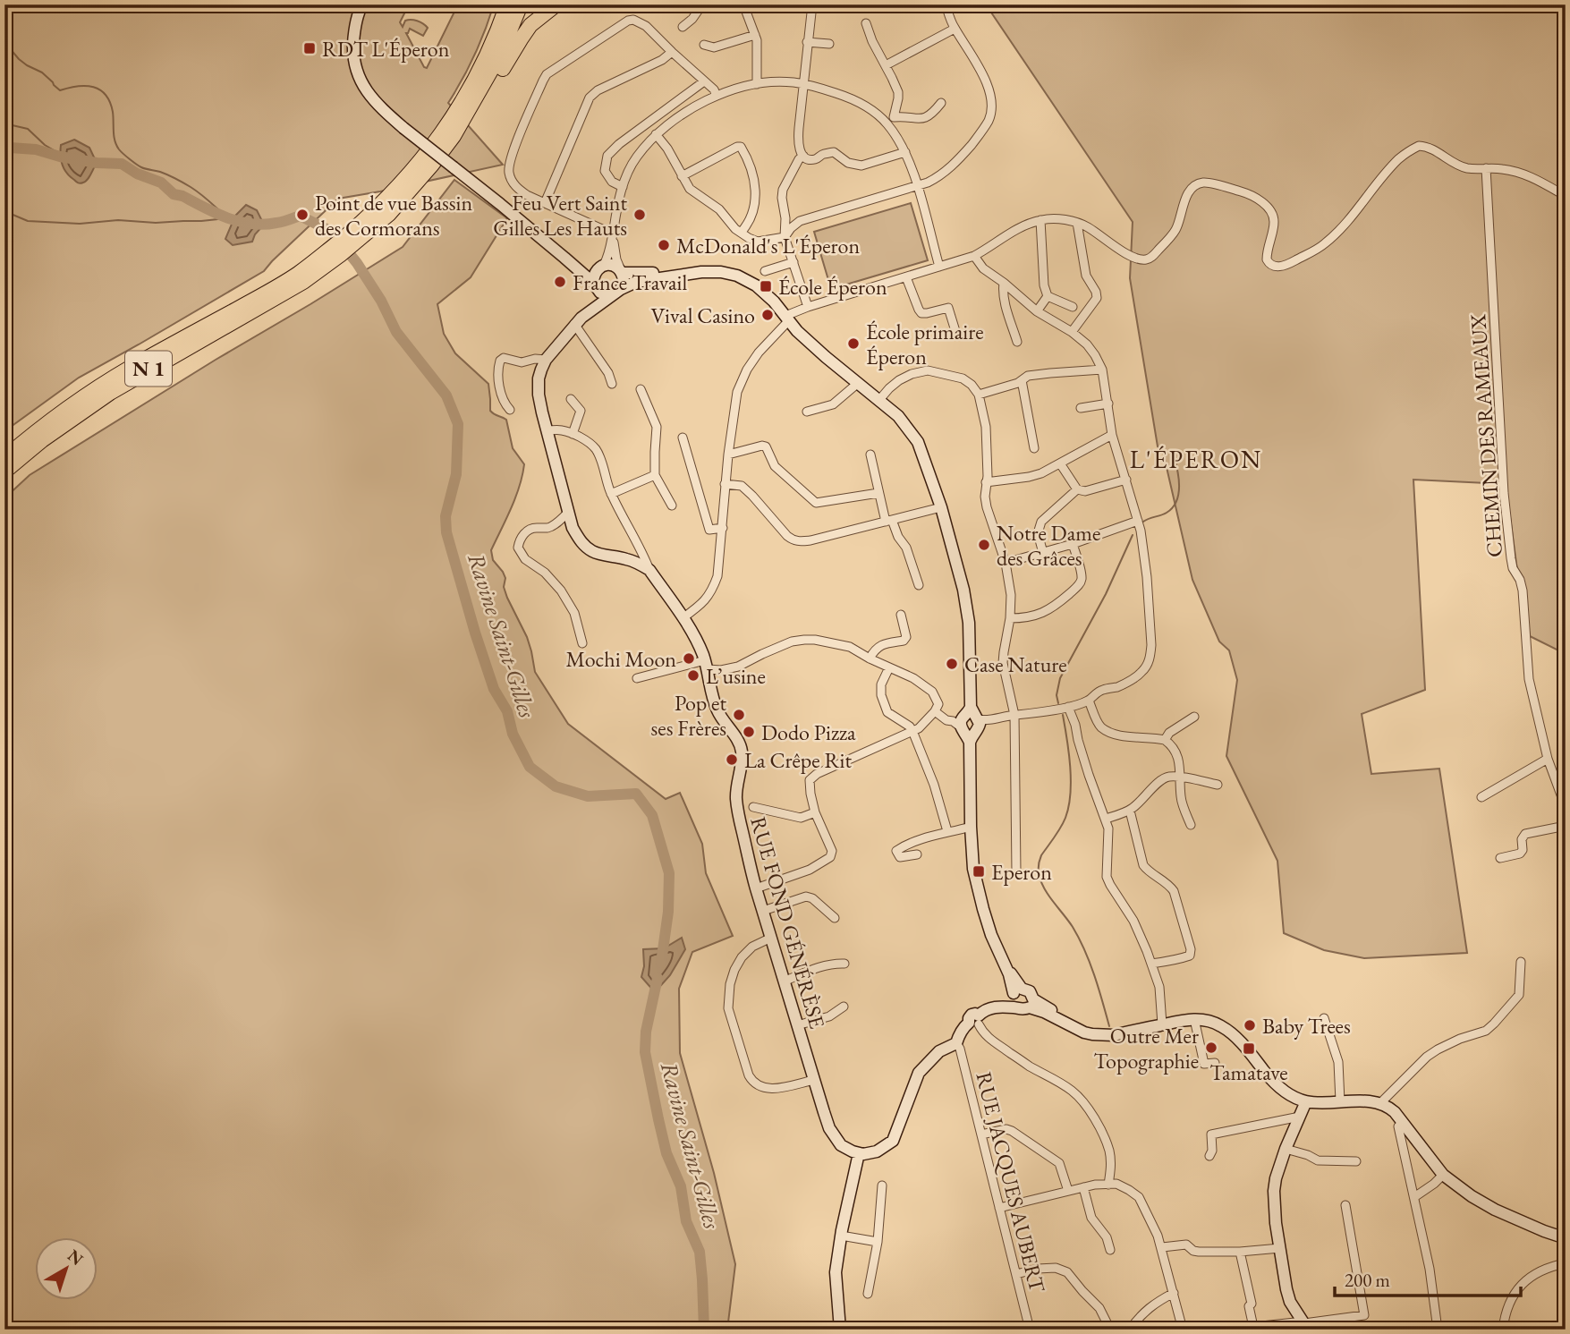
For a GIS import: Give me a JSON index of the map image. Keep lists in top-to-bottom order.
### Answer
{
  "streets": {
    "highway": ["N 1"],
    "main road": ["RUE FOND GÉNÉRÈSE"],
    "street": ["CHEMIN DES RAMEAUX", "RUE JACQUES AUBERT"]
  },
  "districts": ["L'ÉPERON"],
  "water": ["Ravine Saint-Gilles"],
  "places": {
    "transit": [
      "RDT L'Éperon",
      "École Éperon",
      "Eperon",
      "Tamatave"
    ],
    "other": [
      "Point de vue Bassin des Cormorans",
      "Feu Vert Saint Gilles Les Hauts",
      "McDonald's L'Éperon",
      "France Travail",
      "Vival Casino",
      "École primaire Éperon",
      "Notre Dame des Grâces",
      "Mochi Moon",
      "Case Nature",
      "L’usine",
      "Pop et ses Frères",
      "Dodo Pizza",
      "La Crêpe Rit",
      "Baby Trees",
      "Outre Mer Topographie"
    ]
  },
  "scale_bar": "200 m",
  "north": "top right"
}
